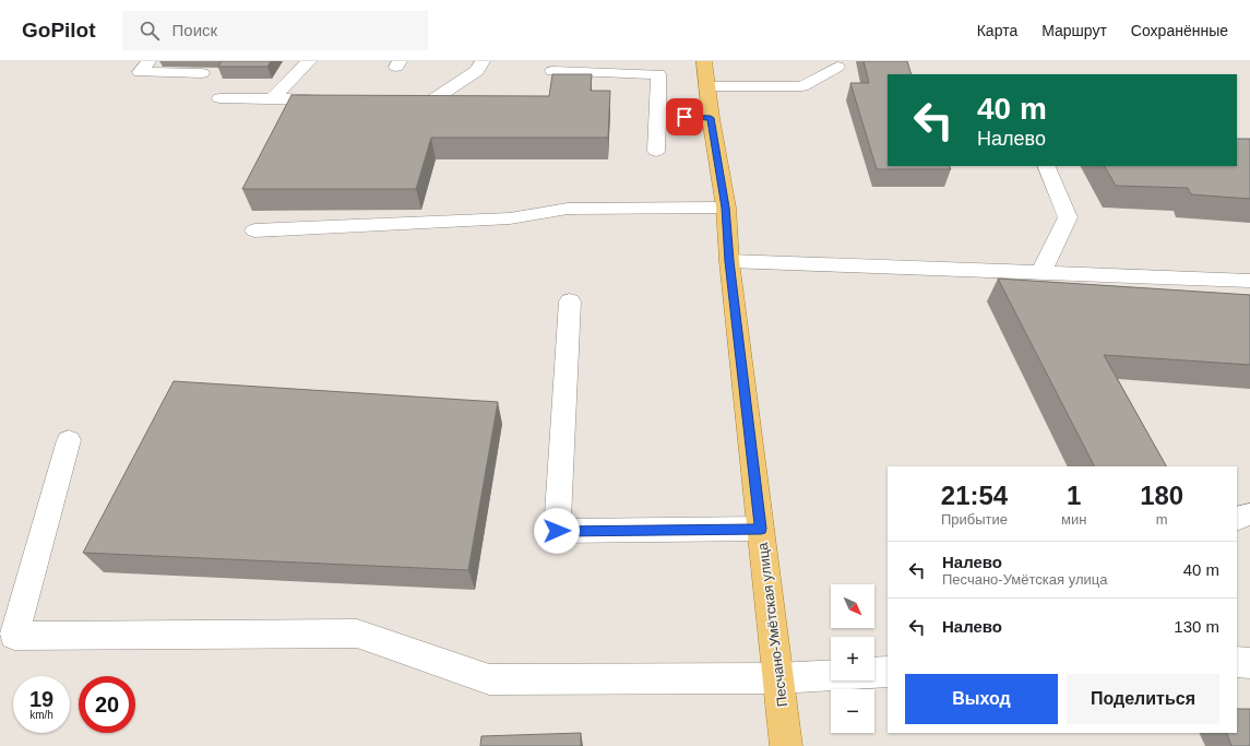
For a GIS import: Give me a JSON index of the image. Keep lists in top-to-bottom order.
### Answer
{
  "streets": {
    "main road": ["Песчано-Умётская улица"]
  },
  "north": "bottom right",
  "page": {
    "header": "GoPilot",
    "search": "Поиск",
    "nav": ["Карта", "Маршрут", "Сохранённые"],
    "turn": ["40 m", "Налево"],
    "eta": [
      "21:54",
      "Прибытие",
      "1",
      "мин",
      "180",
      "m"
    ],
    "list": [
      {
        "name": "Налево",
        "note": "Песчано-Умётская улица",
        "value": "40 m"
      },
      {
        "name": "Налево",
        "value": "130 m"
      }
    ],
    "map_buttons": ["+", "−"],
    "buttons": ["Выход", "Поделиться"],
    "speed": "19 km/h",
    "limit": "20"
  }
}
